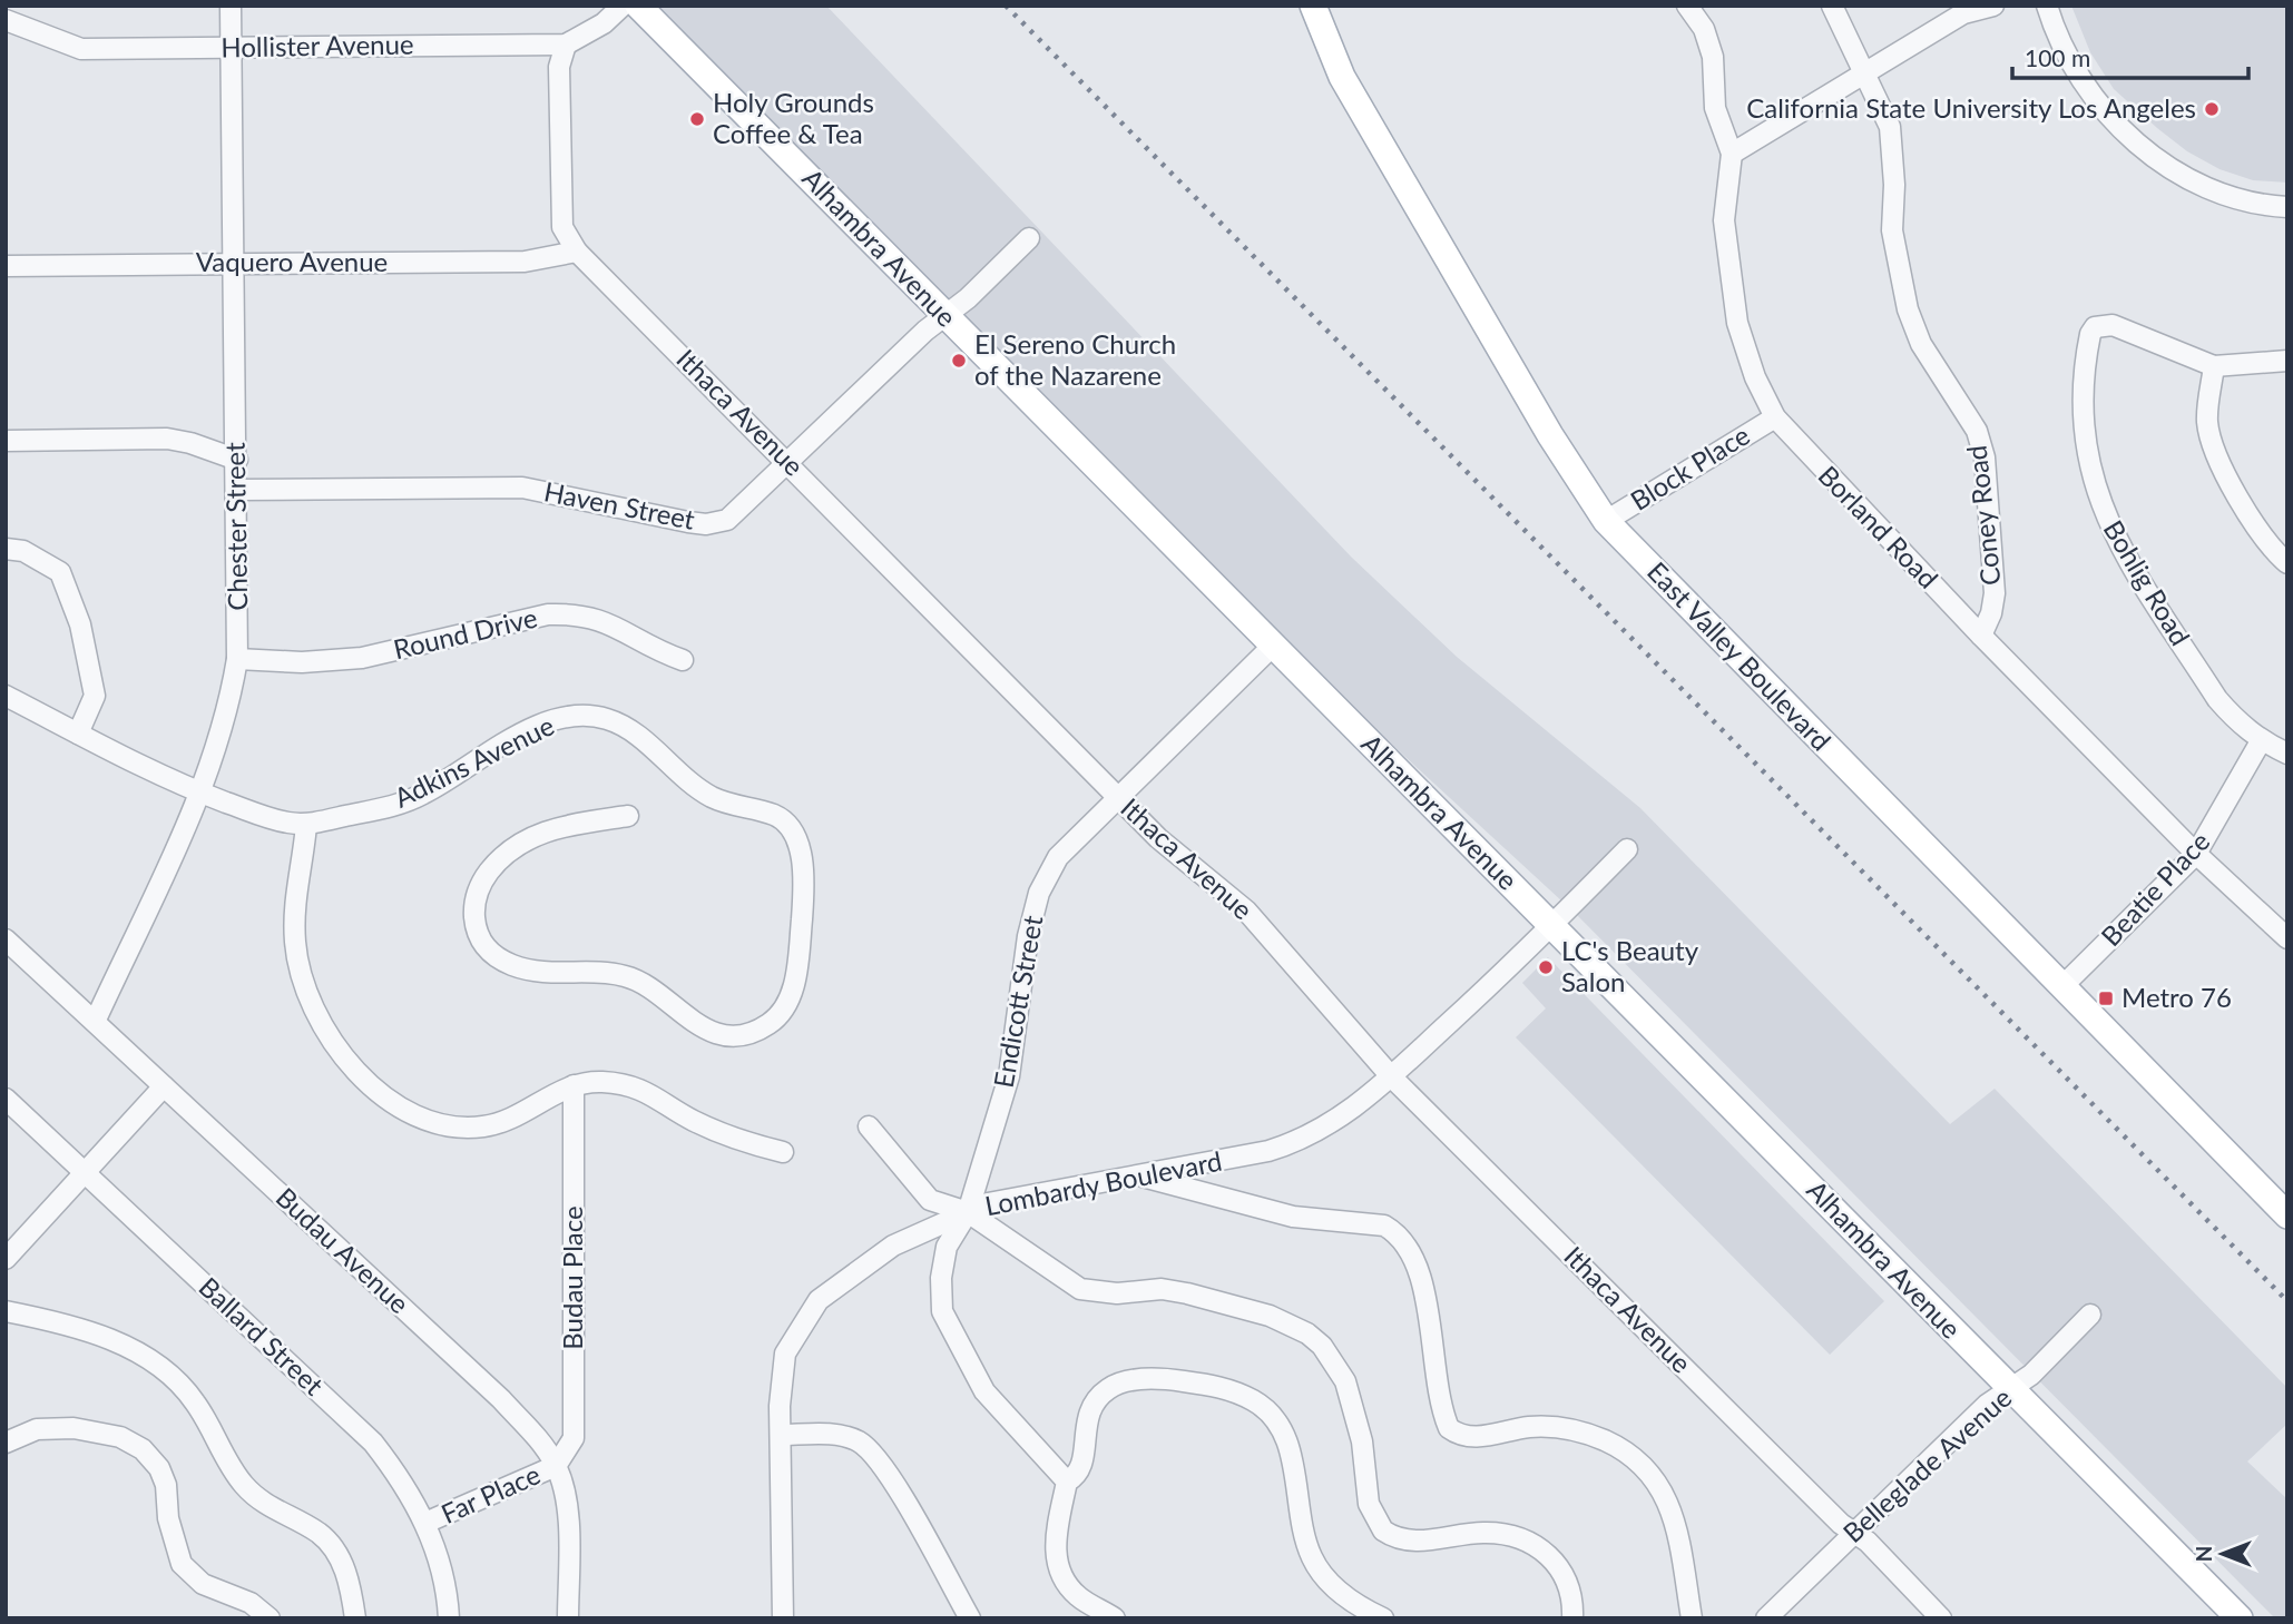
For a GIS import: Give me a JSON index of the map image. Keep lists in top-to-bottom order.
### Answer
{
  "streets": {
    "main road": ["Alhambra Avenue", "East Valley Boulevard"],
    "street": [
      "Hollister Avenue",
      "Vaquero Avenue",
      "Ithaca Avenue",
      "Block Place",
      "Haven Street",
      "Coney Road",
      "Chester Street",
      "Borland Road",
      "Bohlig Road",
      "Round Drive",
      "Adkins Avenue",
      "Beatie Place",
      "Endicott Street",
      "Lombardy Boulevard",
      "Budau Avenue",
      "Budau Place",
      "Ballard Street",
      "Belleglade Avenue",
      "Far Place"
    ]
  },
  "crossings": [
    ["Hollister Avenue", "Ithaca Avenue"],
    ["Hollister Avenue", "Chester Street"],
    ["Alhambra Avenue", "Haven Street"],
    ["Alhambra Avenue", "Endicott Street"],
    ["Alhambra Avenue", "Lombardy Boulevard"],
    ["Alhambra Avenue", "Belleglade Avenue"],
    ["Vaquero Avenue", "Ithaca Avenue"],
    ["Vaquero Avenue", "Chester Street"],
    ["Ithaca Avenue", "Haven Street"],
    ["Ithaca Avenue", "Endicott Street"],
    ["Ithaca Avenue", "Lombardy Boulevard"],
    ["Ithaca Avenue", "Belleglade Avenue"],
    ["Block Place", "Borland Road"],
    ["Block Place", "East Valley Boulevard"],
    ["Haven Street", "Chester Street"],
    ["Coney Road", "Borland Road"],
    ["Chester Street", "Round Drive"],
    ["Chester Street", "Adkins Avenue"],
    ["Chester Street", "Budau Avenue"],
    ["Borland Road", "Beatie Place"],
    ["Bohlig Road", "Beatie Place"],
    ["East Valley Boulevard", "Beatie Place"],
    ["Endicott Street", "Lombardy Boulevard"],
    ["Budau Avenue", "Budau Place"],
    ["Budau Avenue", "Far Place"],
    ["Budau Place", "Far Place"],
    ["Ballard Street", "Far Place"]
  ],
  "places": {
    "other": [
      "California State University Los Angeles",
      "Holy Grounds Coffee & Tea",
      "El Sereno Church of the Nazarene",
      "LC's Beauty Salon"
    ],
    "transit": ["Metro 76"]
  },
  "scale_bar": "100 m",
  "north": "left"
}
